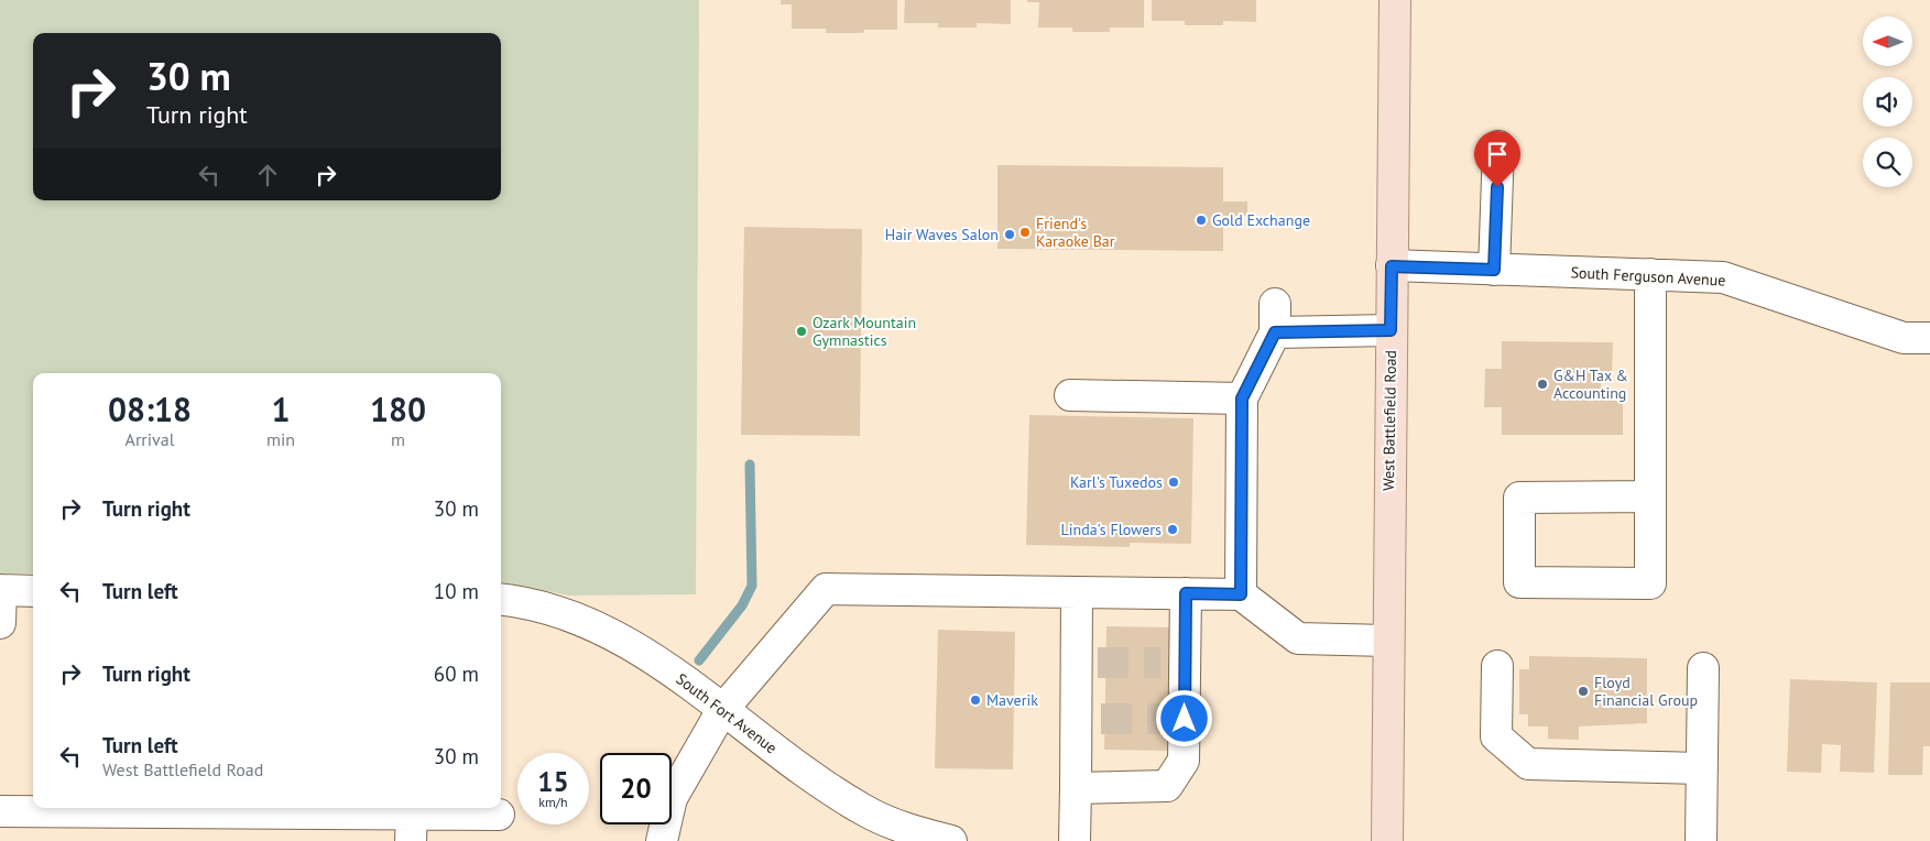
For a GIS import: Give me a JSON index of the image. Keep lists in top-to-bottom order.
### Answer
{
  "streets": {
    "main road": ["West Battlefield Road"],
    "street": ["South Ferguson Avenue", "South Fort Avenue"]
  },
  "crossings": [
    ["South Ferguson Avenue", "West Battlefield Road"]
  ],
  "places": [
    "Gold Exchange",
    "Friend's Karaoke Bar",
    "Hair Waves Salon",
    "Ozark Mountain Gymnastics",
    "G&H Tax & Accounting",
    "Karl's Tuxedos",
    "Linda's Flowers",
    "Floyd Financial Group",
    "Maverik"
  ],
  "north": "left",
  "page": {
    "turn": ["30 m", "Turn right"],
    "eta": [
      "08:18",
      "Arrival",
      "1",
      "min",
      "180",
      "m"
    ],
    "list": [
      {
        "name": "Turn right",
        "value": "30 m"
      },
      {
        "name": "Turn left",
        "value": "10 m"
      },
      {
        "name": "Turn right",
        "value": "60 m"
      },
      {
        "name": "Turn left",
        "note": "West Battlefield Road",
        "value": "30 m"
      }
    ],
    "speed": "15 km/h",
    "limit": "20"
  }
}
